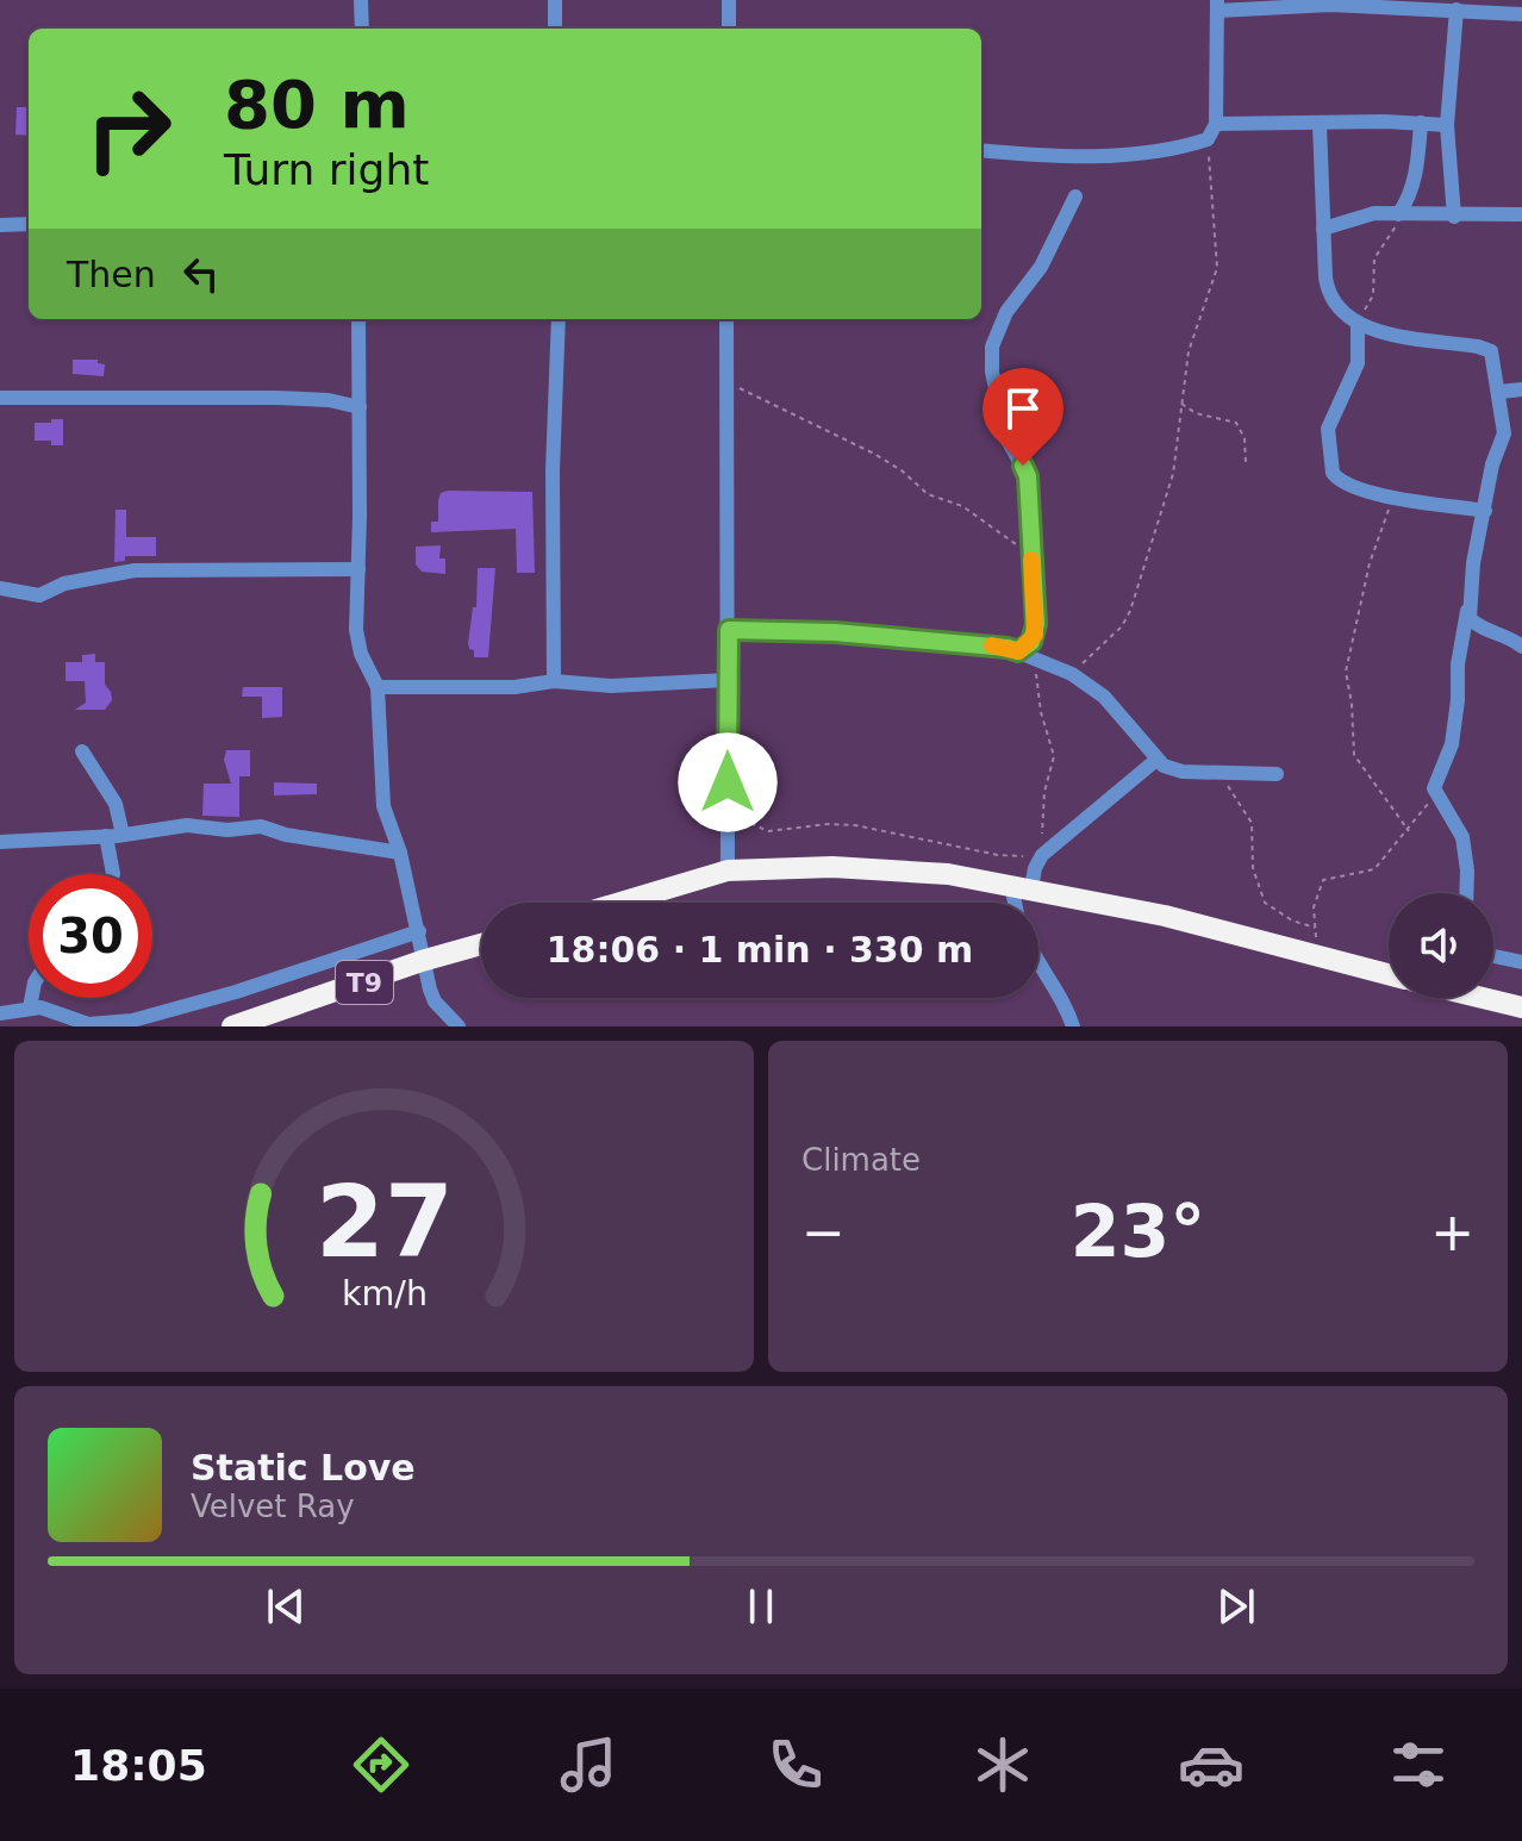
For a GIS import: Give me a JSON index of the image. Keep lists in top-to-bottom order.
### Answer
{
  "streets": {
    "highway": ["T9"]
  },
  "page": {
    "turn": ["80 m", "Turn right"],
    "then": "Then",
    "limit": "30",
    "trip": "18:06 · 1 min · 330 m",
    "tile": "Climate",
    "heat": ["−", "23°", "+"],
    "song": ["Static Love", "Velvet Ray"],
    "tabs": "18:05",
    "gauge": ["27", "km/h"]
  }
}
